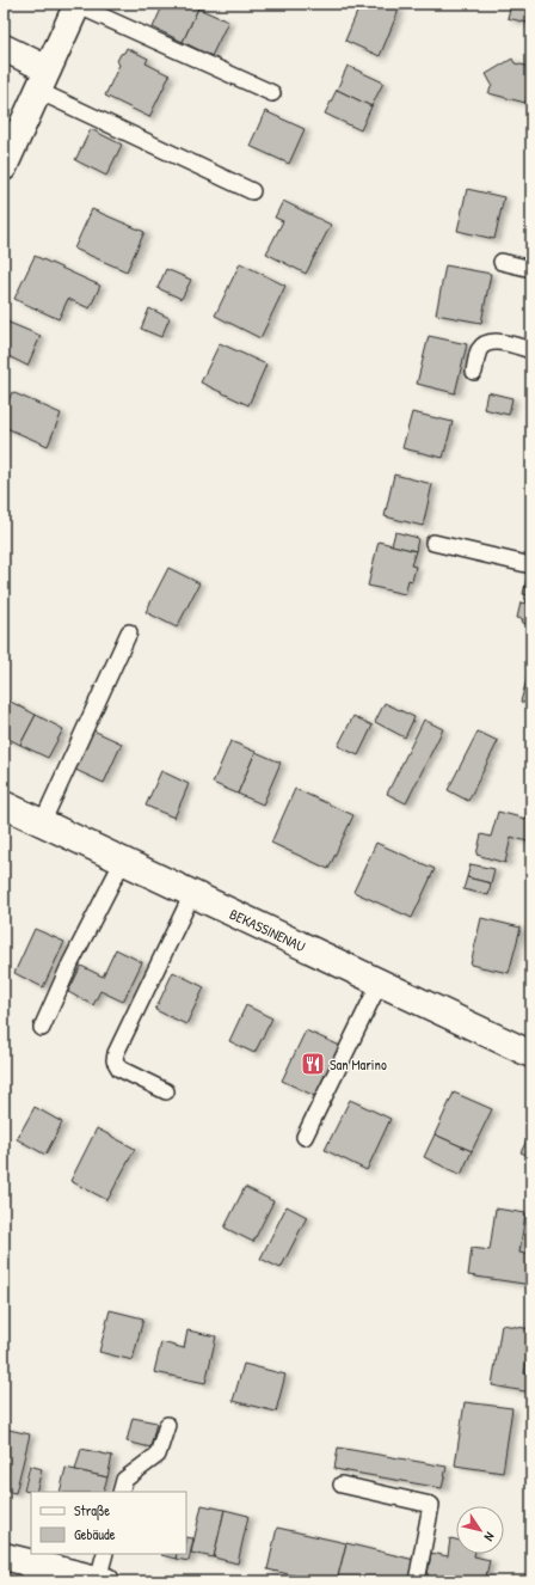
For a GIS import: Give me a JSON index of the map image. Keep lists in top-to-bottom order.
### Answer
{
  "streets": {
    "street": ["BEKASSINENAU"]
  },
  "places": {
    "restaurant": ["San Marino"]
  },
  "legend": ["Straße", "Gebäude"],
  "north": "bottom right"
}
